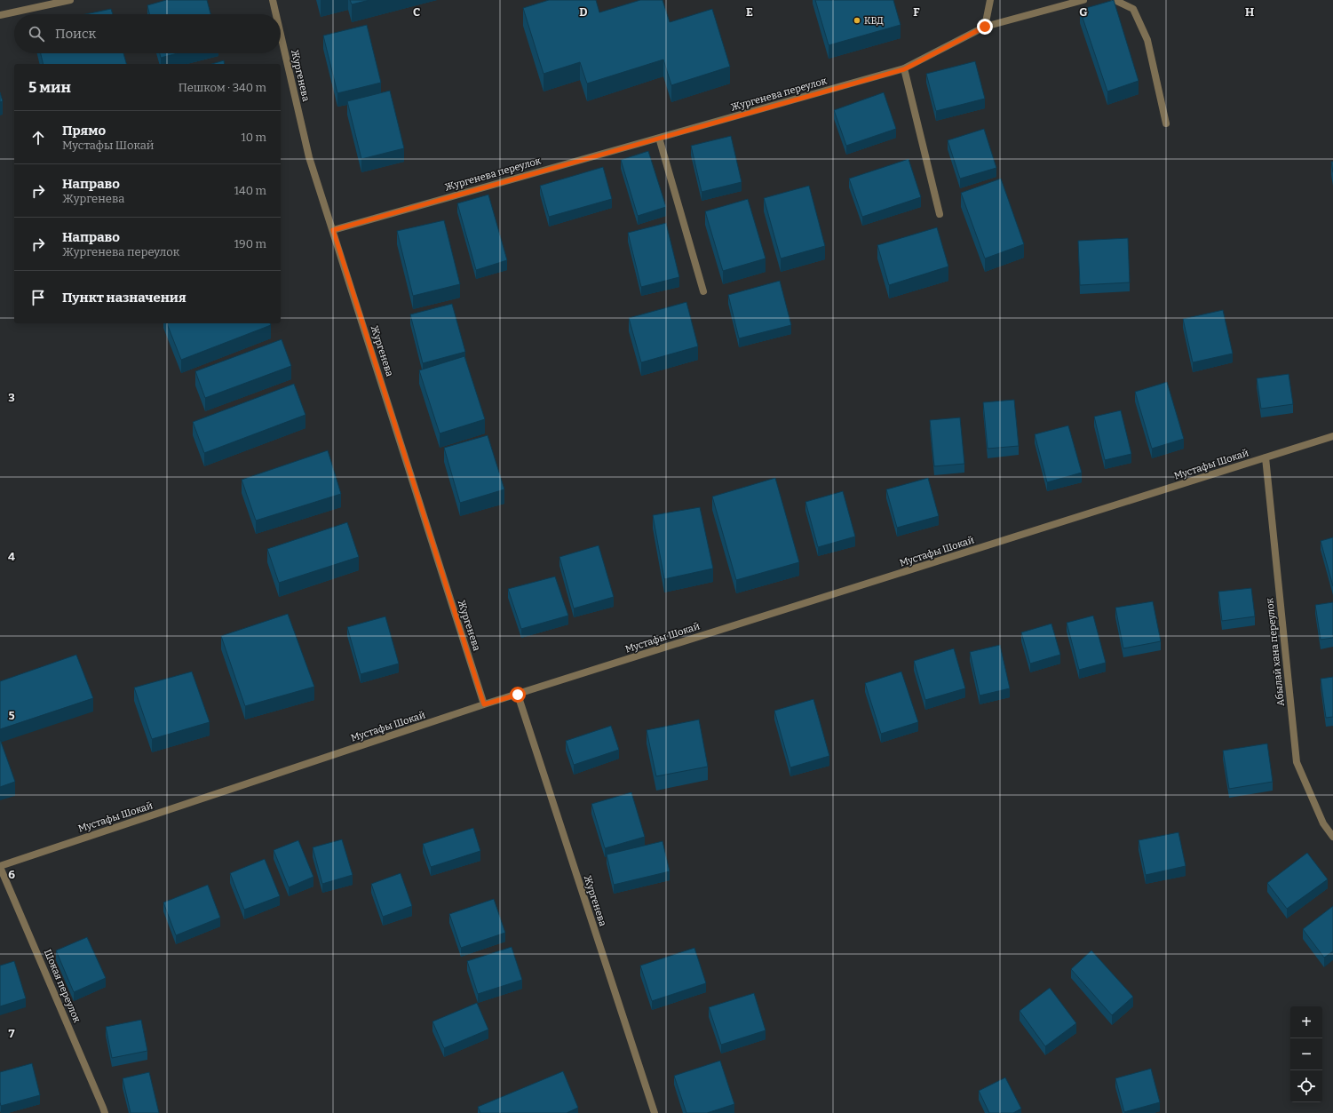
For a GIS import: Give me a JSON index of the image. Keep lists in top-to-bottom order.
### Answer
{
  "streets": {
    "street": [
      "Жургенева",
      "Жургенева переулок",
      "Мустафы Шокай",
      "Абылай хана переулок",
      "Шокая переулок"
    ]
  },
  "crossings": [
    ["Жургенева", "Жургенева переулок"],
    ["Жургенева", "Мустафы Шокай"],
    ["Мустафы Шокай", "Абылай хана переулок"],
    ["Мустафы Шокай", "Шокая переулок"]
  ],
  "places": ["КВД"],
  "page": {
    "search": "Поиск",
    "heading": ["5 мин", "Пешком · 340 m"],
    "list": [
      ["Прямо", "Мустафы Шокай", "10 m"],
      ["Направо", "Жургенева", "140 m"],
      ["Направо", "Жургенева переулок", "190 m"],
      "Пункт назначения"
    ],
    "map_buttons": ["+", "−"]
  },
  "grid": {
    "columns": [
      "C",
      "D",
      "E",
      "F",
      "G",
      "H"
    ],
    "rows": [
      "3",
      "4",
      "5",
      "6",
      "7"
    ]
  }
}
